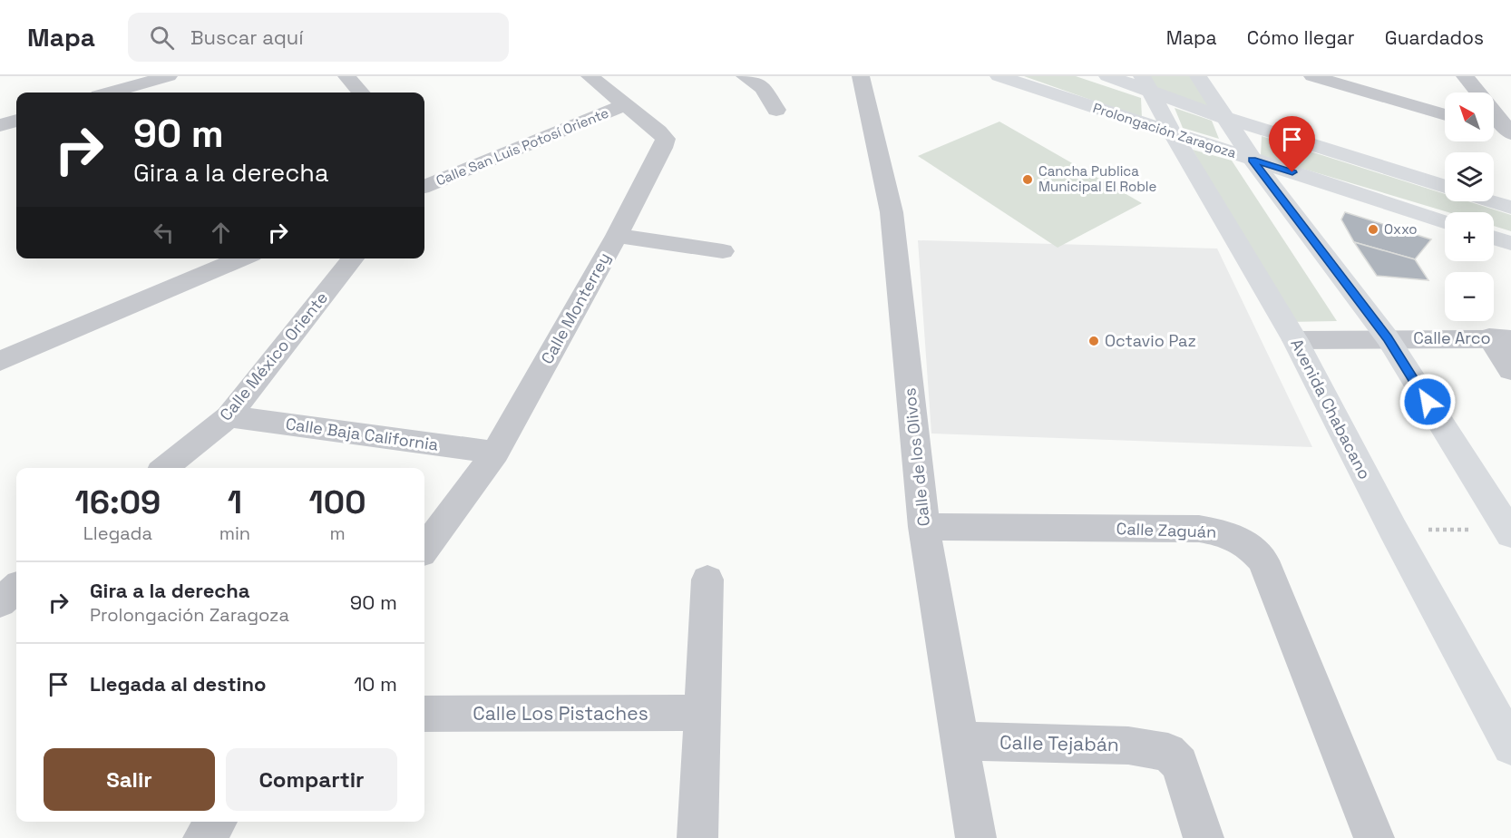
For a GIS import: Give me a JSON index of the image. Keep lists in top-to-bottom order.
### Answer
{
  "streets": {
    "main road": ["Prolongación Zaragoza", "Avenida Chabacano"],
    "street": [
      "Calle San Luis Potosí Oriente",
      "Calle Monterrey",
      "Calle Arco",
      "Calle México Oriente",
      "Calle Baja California",
      "Calle de los Olivos",
      "Calle Zaguán",
      "Calle Los Pistaches",
      "Calle Tejabán"
    ]
  },
  "crossings": [
    ["Prolongación Zaragoza", "Avenida Chabacano"],
    ["Calle San Luis Potosí Oriente", "Calle Monterrey"],
    ["Calle Monterrey", "Calle Baja California"],
    ["Calle Arco", "Avenida Chabacano"],
    ["Calle México Oriente", "Calle Baja California"],
    ["Calle de los Olivos", "Calle Zaguán"],
    ["Calle de los Olivos", "Calle Tejabán"]
  ],
  "places": ["Cancha Publica Municipal El Roble", "Oxxo", "Octavio Paz"],
  "north": "top left",
  "page": {
    "header": "Mapa",
    "search": "Buscar aquí",
    "nav": ["Mapa", "Cómo llegar", "Guardados"],
    "map_buttons": ["+", "−"],
    "turn": ["90 m", "Gira a la derecha"],
    "eta": [
      "16:09",
      "Llegada",
      "1",
      "min",
      "100",
      "m"
    ],
    "list": [
      {
        "name": "Gira a la derecha",
        "note": "Prolongación Zaragoza",
        "value": "90 m"
      },
      {
        "name": "Llegada al destino",
        "value": "10 m"
      }
    ],
    "buttons": ["Salir", "Compartir"]
  }
}
